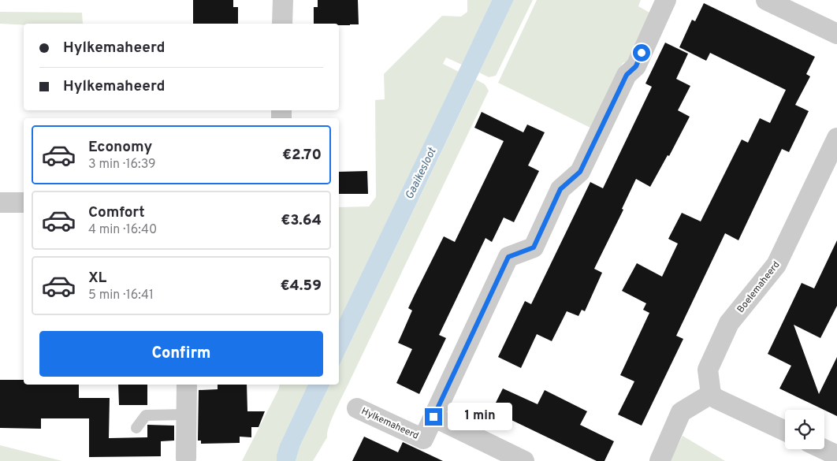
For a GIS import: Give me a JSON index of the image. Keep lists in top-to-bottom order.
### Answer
{
  "streets": {
    "street": ["Boelemaheerd", "Hylkemaheerd"]
  },
  "water": ["Gaaikesloot"],
  "page": {
    "banner": ["Hylkemaheerd", "Hylkemaheerd"],
    "list": [
      {
        "name": "Economy",
        "note": "3 min · 16:39",
        "value": "€2.70"
      },
      {
        "name": "Comfort",
        "note": "4 min · 16:40",
        "value": "€3.64"
      },
      {
        "name": "XL",
        "note": "5 min · 16:41",
        "value": "€4.59"
      }
    ],
    "buttons": "Confirm",
    "bubble": "1 min"
  }
}
